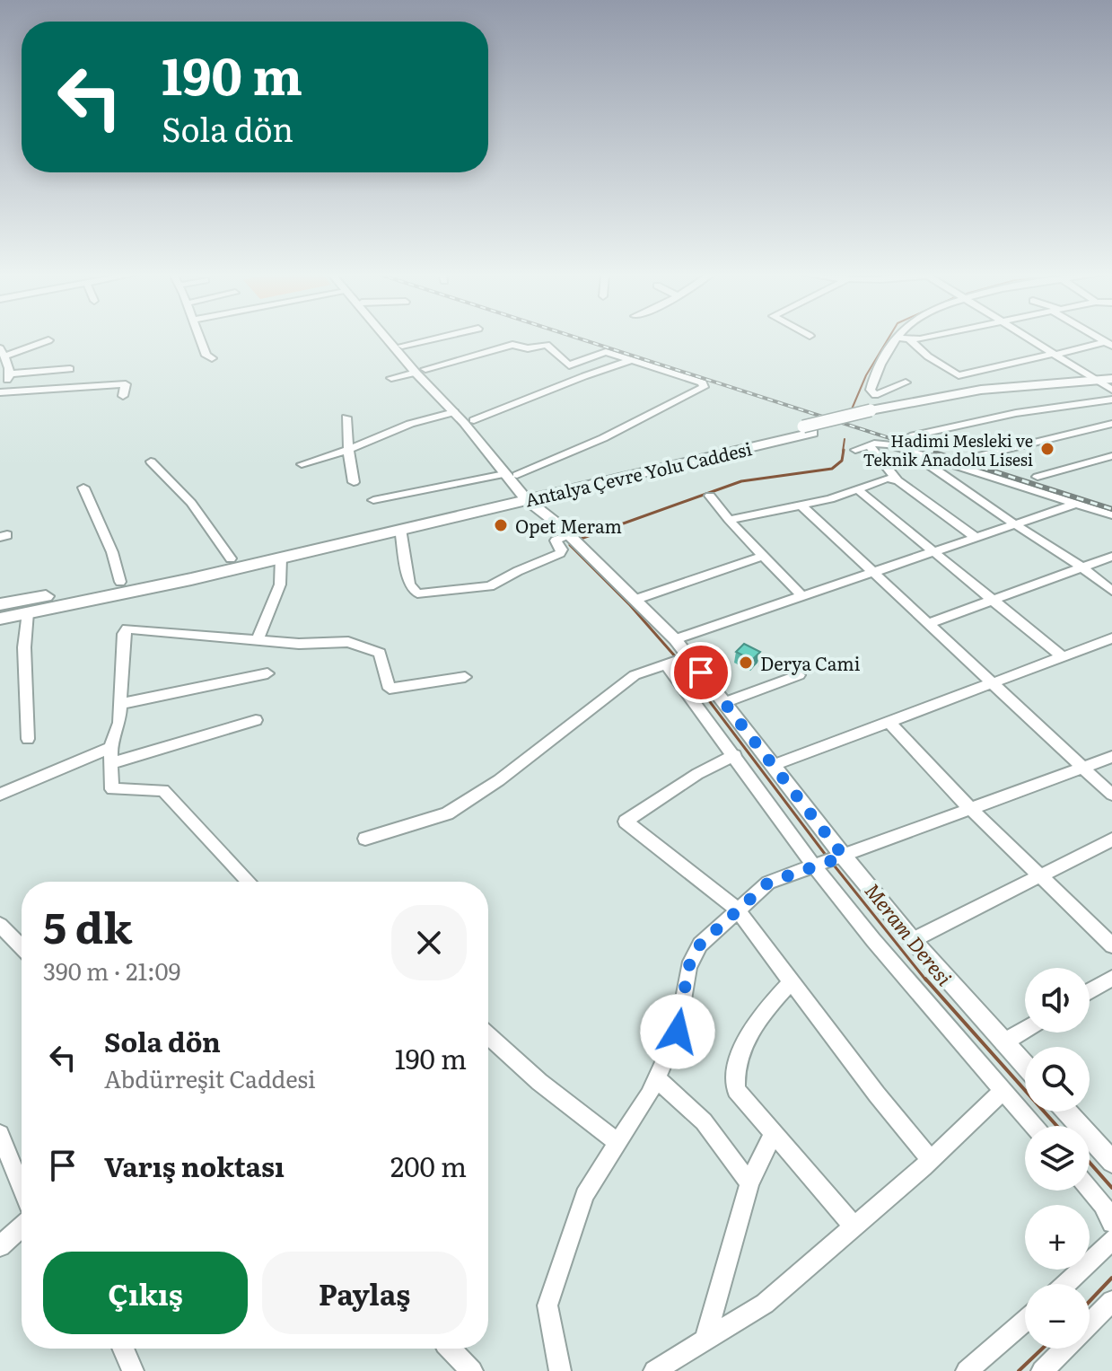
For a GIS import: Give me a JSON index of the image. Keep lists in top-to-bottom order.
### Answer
{
  "streets": {
    "highway": ["Antalya Çevre Yolu Caddesi"]
  },
  "water": ["Meram Deresi"],
  "places": ["Hadimi Mesleki ve Teknik Anadolu Lisesi", "Opet Meram", "Derya Cami"],
  "page": {
    "turn": ["190 m", "Sola dön"],
    "heading": ["5 dk", "390 m · 21:09"],
    "map_buttons": ["+", "−"],
    "list": [
      {
        "name": "Sola dön",
        "note": "Abdürreşit Caddesi",
        "value": "190 m"
      },
      {
        "name": "Varış noktası",
        "value": "200 m"
      }
    ],
    "buttons": ["Çıkış", "Paylaş"]
  }
}
